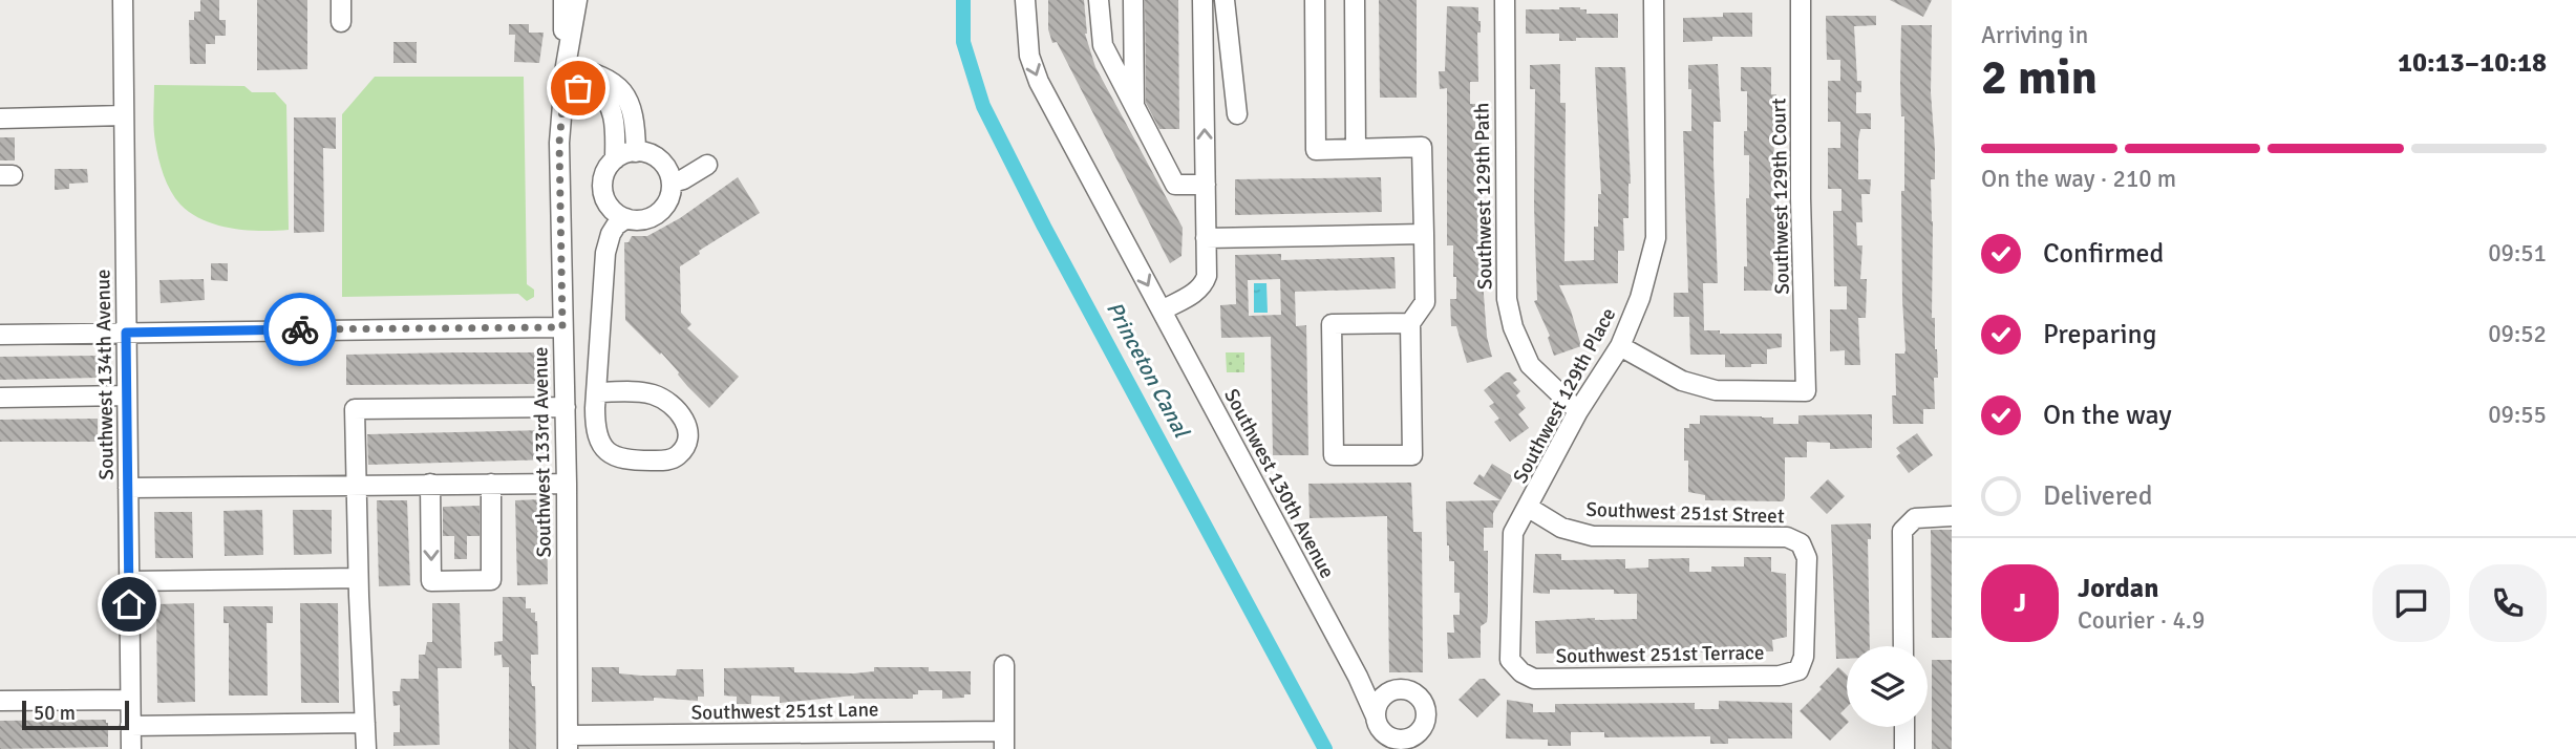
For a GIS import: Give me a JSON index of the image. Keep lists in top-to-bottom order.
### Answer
{
  "streets": {
    "street": [
      "Southwest 129th Path",
      "Southwest 129th Court",
      "Southwest 134th Avenue",
      "Southwest 129th Place",
      "Southwest 133rd Avenue",
      "Southwest 130th Avenue",
      "Southwest 251st Street",
      "Southwest 251st Terrace",
      "Southwest 251st Lane"
    ]
  },
  "crossings": [
    ["Southwest 129th Path", "Southwest 129th Place"],
    ["Southwest 129th Court", "Southwest 129th Place"],
    ["Southwest 129th Place", "Southwest 251st Street"],
    ["Southwest 129th Place", "Southwest 251st Terrace"],
    ["Southwest 133rd Avenue", "Southwest 251st Lane"],
    ["Southwest 251st Street", "Southwest 251st Terrace"]
  ],
  "water": ["Princeton Canal"],
  "scale_bar": "50 m",
  "page": {
    "heading": ["2 min", "Arriving in", "10:13–10:18"],
    "panel": ["Jordan", "Courier · 4.9"],
    "bar": "On the way · 210 m",
    "list": [
      ["Confirmed", "09:51"],
      ["Preparing", "09:52"],
      ["On the way", "09:55"],
      "Delivered"
    ],
    "round": "J",
    "scale": "50 m"
  }
}
